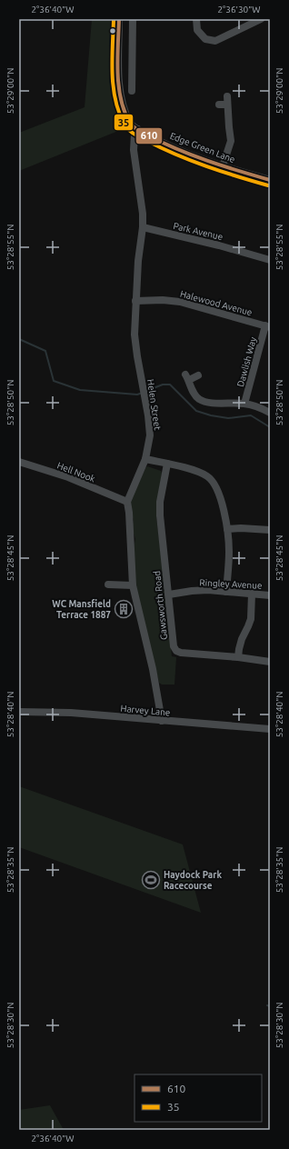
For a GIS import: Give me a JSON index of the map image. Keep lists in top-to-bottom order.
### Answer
{
  "streets": {
    "street": [
      "Edge Green Lane",
      "Park Avenue",
      "Halewood Avenue",
      "Dawlish Way",
      "Helen Street",
      "Hell Nook",
      "Ringley Avenue",
      "Gawsworth Road",
      "Harvey Lane"
    ]
  },
  "crossings": [
    ["Edge Green Lane", "Helen Street"],
    ["Park Avenue", "Helen Street"],
    ["Halewood Avenue", "Dawlish Way"],
    ["Halewood Avenue", "Helen Street"],
    ["Helen Street", "Hell Nook"],
    ["Helen Street", "Harvey Lane"],
    ["Ringley Avenue", "Gawsworth Road"]
  ],
  "places": {
    "building": ["WC Mansfield Terrace 1887"],
    "sports": ["Haydock Park Racecourse"]
  },
  "lines": ["transit line 610", "transit line 35"],
  "legend": ["610", "35"],
  "coordinates": [
    "2°36'40\"W",
    "2°36'30\"W",
    "53°29'00\"N",
    "53°28'55\"N",
    "53°28'50\"N",
    "53°28'45\"N",
    "53°28'40\"N",
    "53°28'35\"N",
    "53°28'30\"N"
  ]
}
